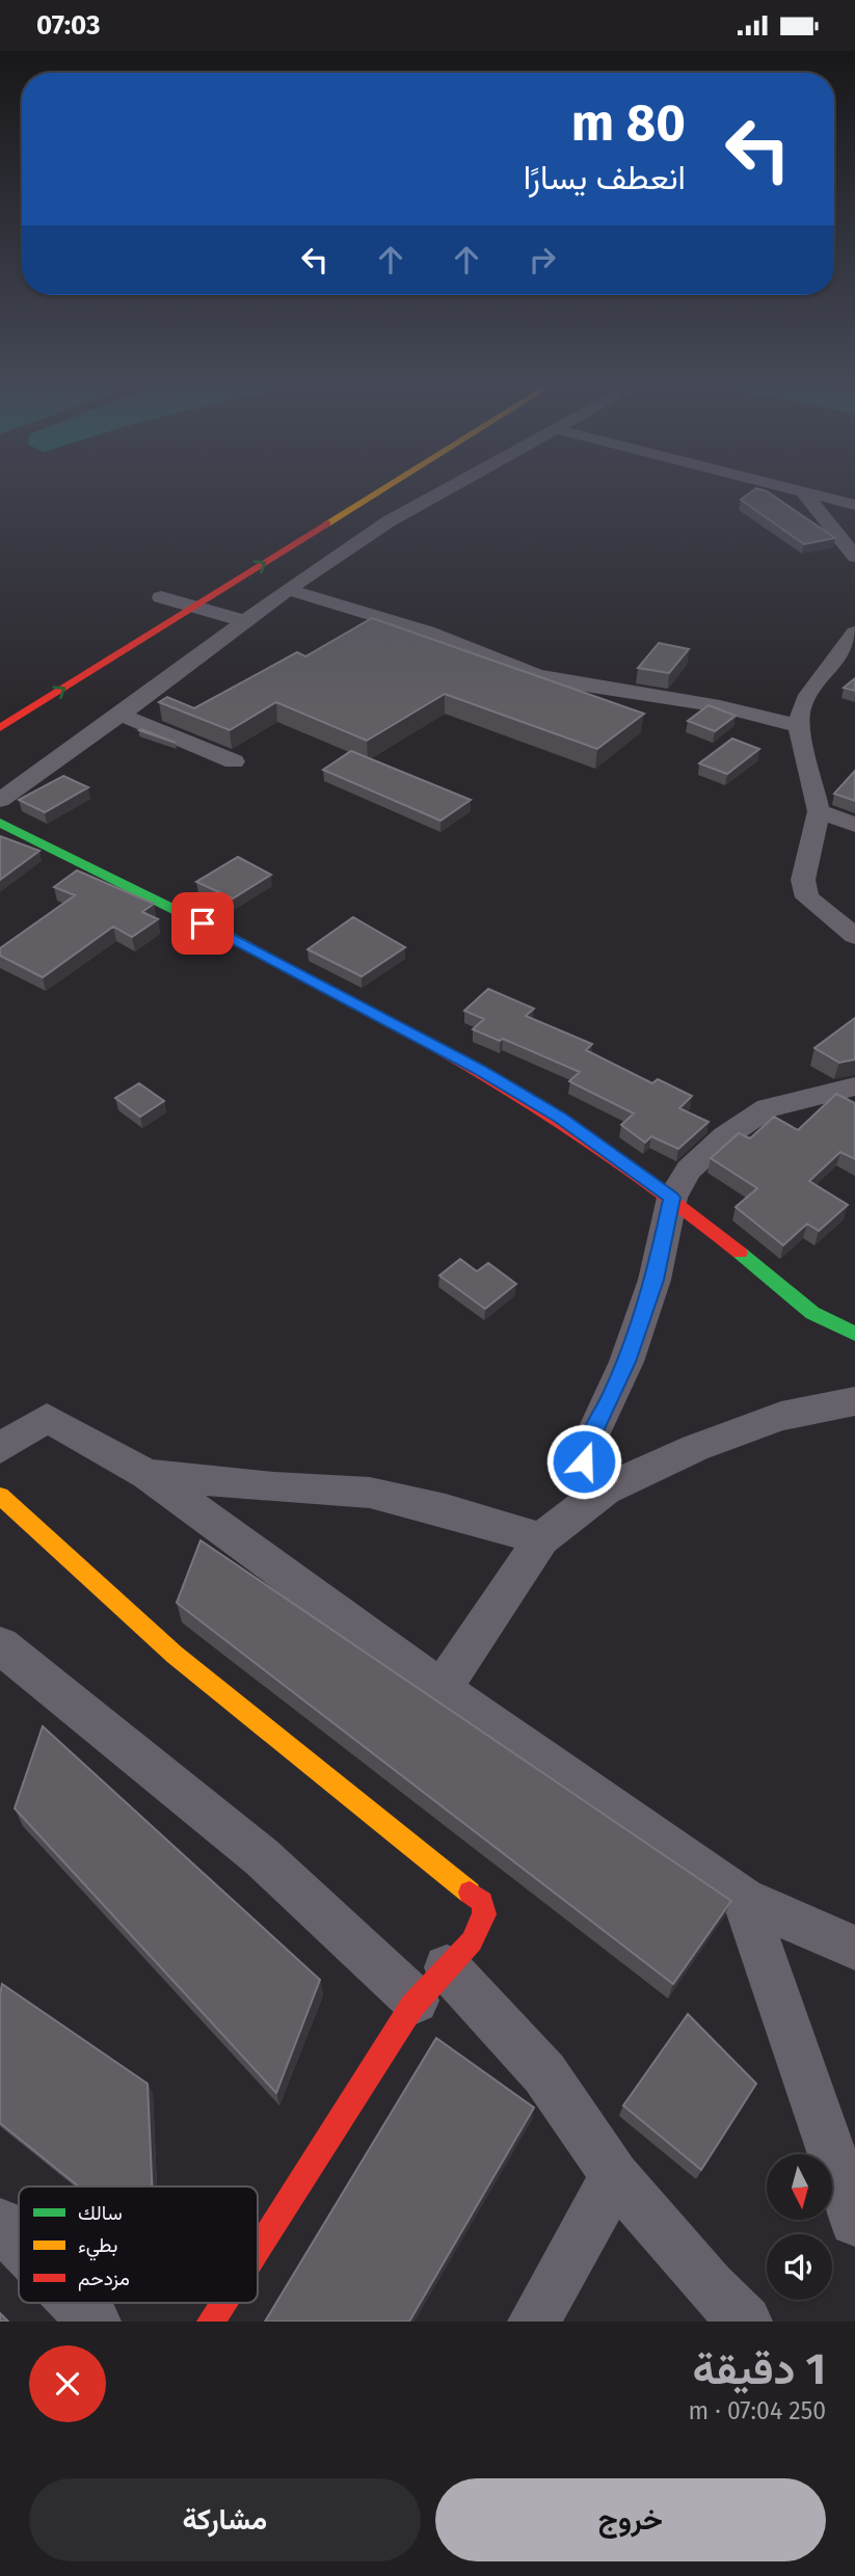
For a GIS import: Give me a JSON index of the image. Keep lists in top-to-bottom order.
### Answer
{
  "legend": ["سالك", "بطيء", "مزدحم"],
  "north": "bottom",
  "page": {
    "status": "07:03",
    "turn": ["80 m", "انعطف يسارًا"],
    "heading": ["1 دقيقة", "250 m · 07:04"],
    "buttons": ["خروج", "مشاركة"]
  }
}
